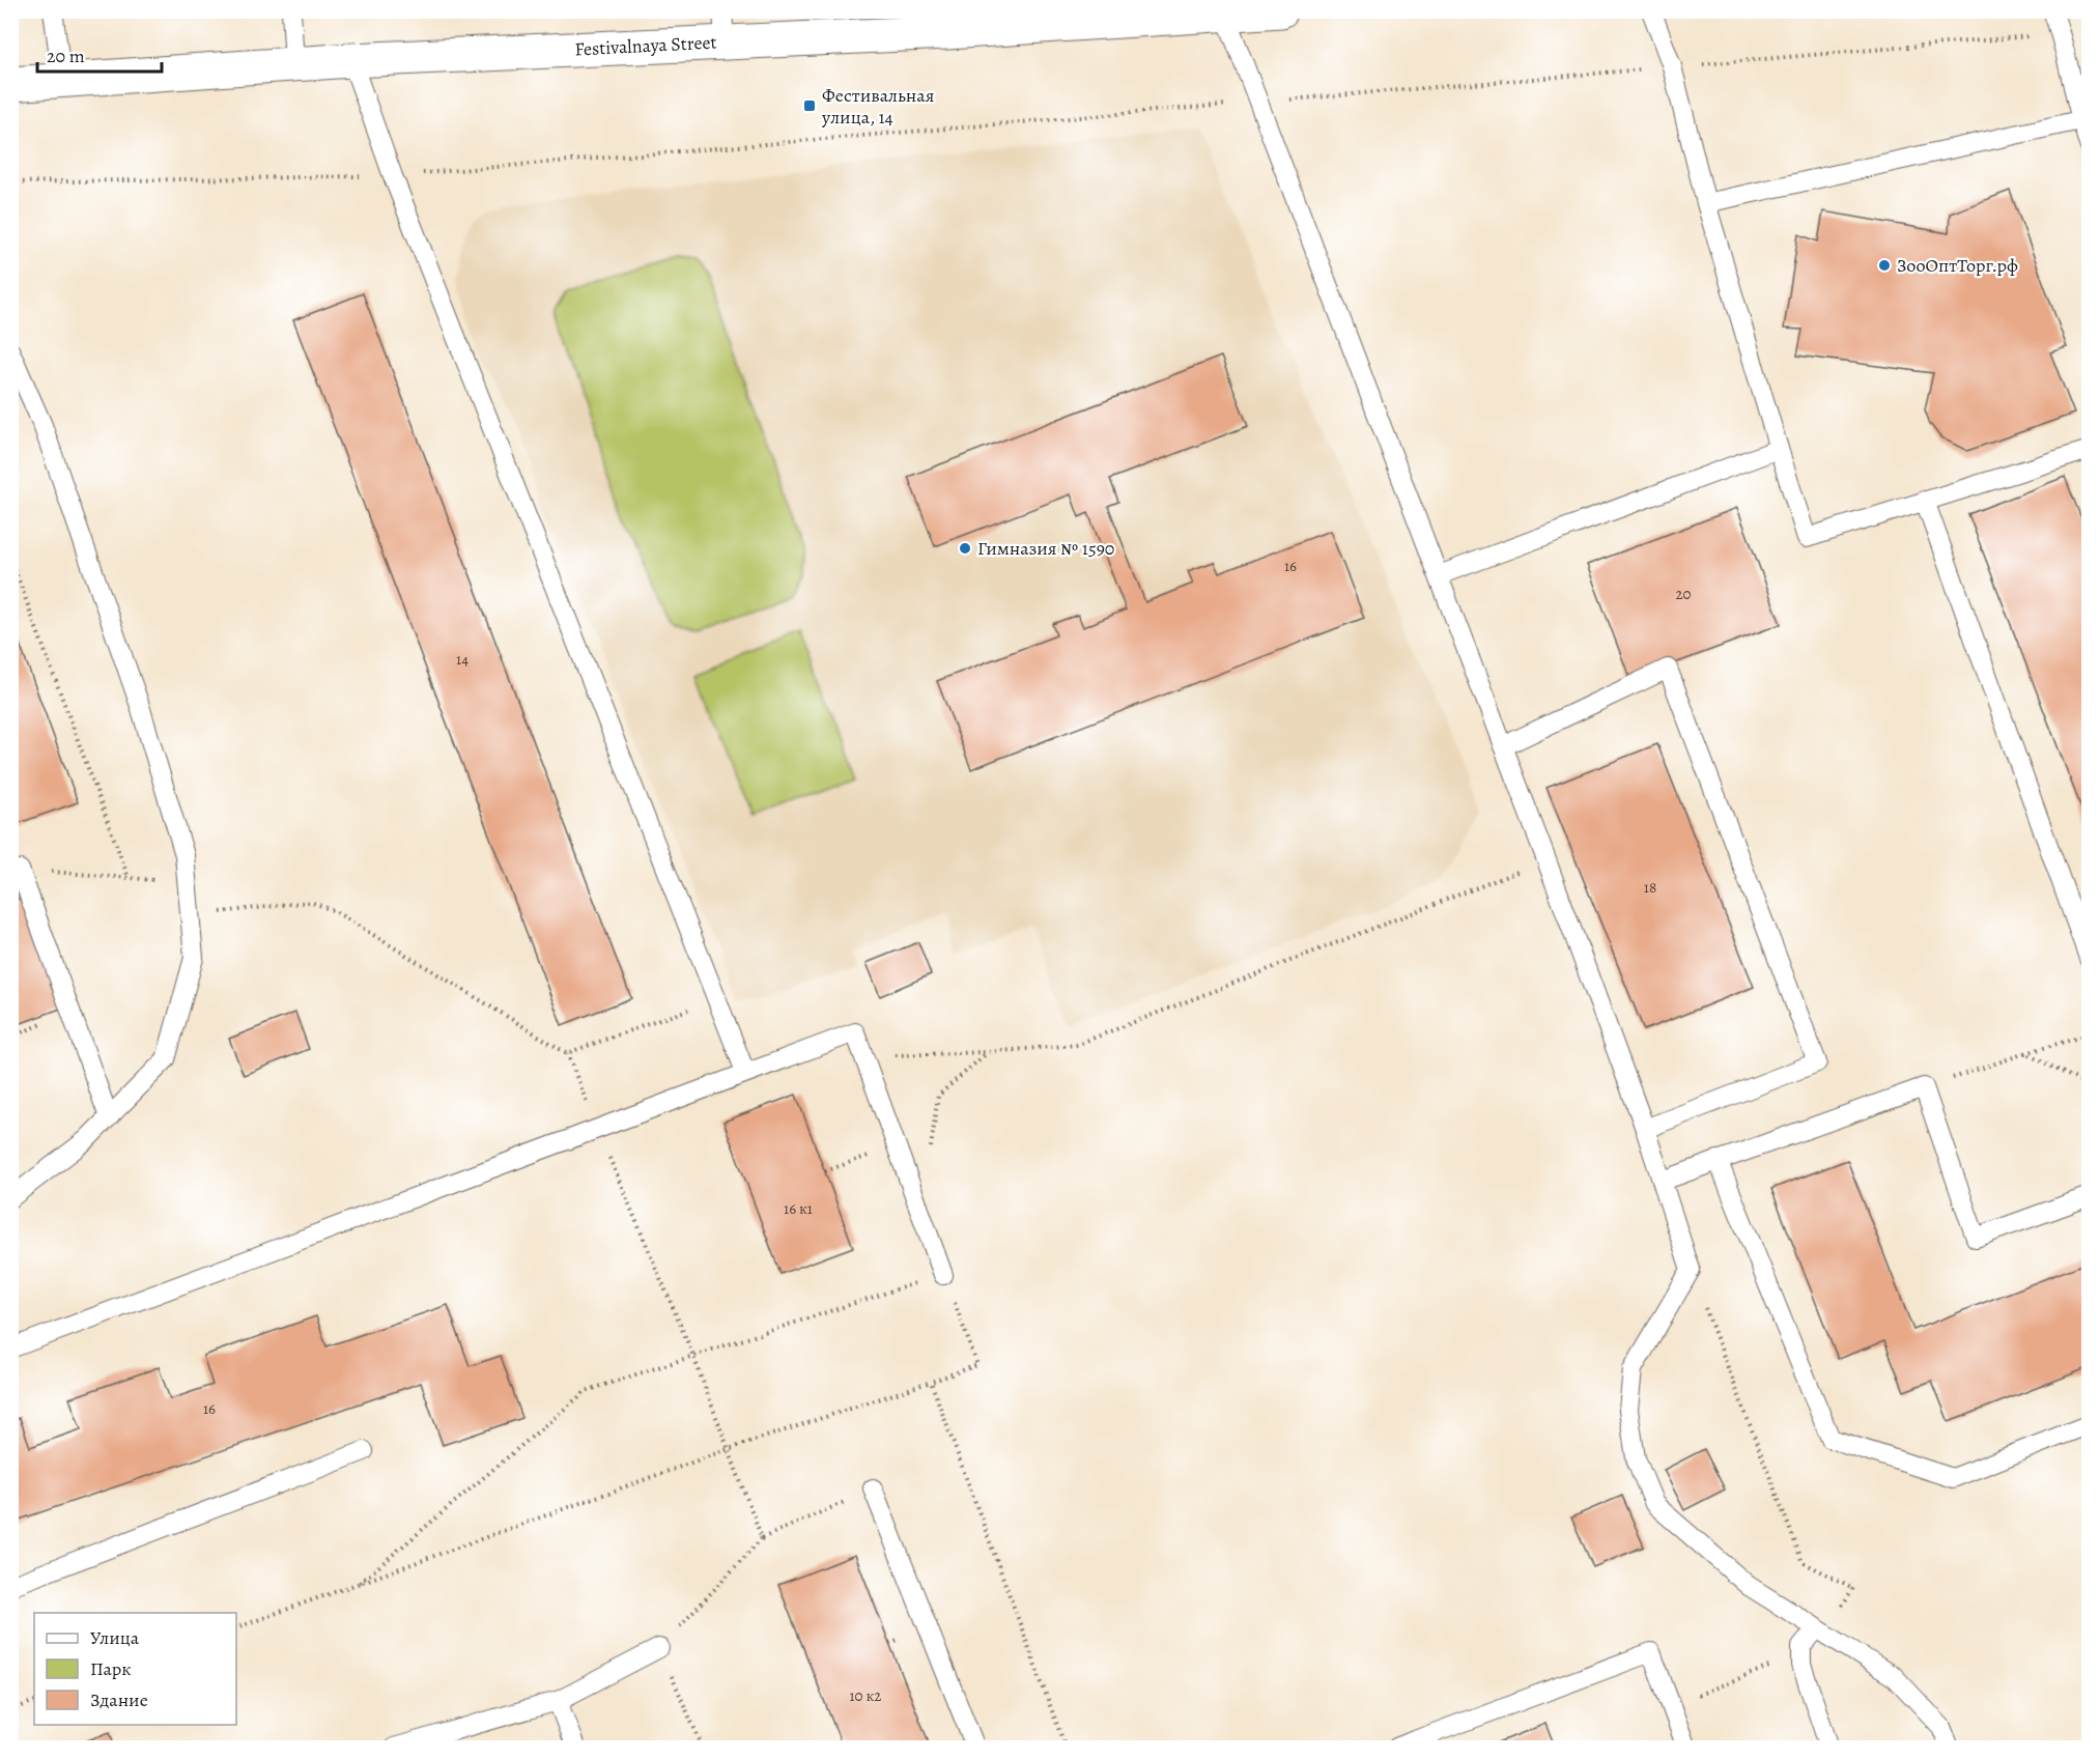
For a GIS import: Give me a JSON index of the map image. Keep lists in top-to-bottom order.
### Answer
{
  "streets": {
    "street": ["Festivalnaya Street"]
  },
  "places": {
    "transit": ["Фестивальная улица, 14"],
    "other": ["ЗооОптТорг.рф", "Гимназия № 1590"]
  },
  "house_numbers": [
    "16",
    "20",
    "14",
    "18",
    "16 к1",
    "16",
    "10 к2"
  ],
  "legend": ["Улица", "Парк", "Здание"],
  "scale_bar": "20 m"
}
